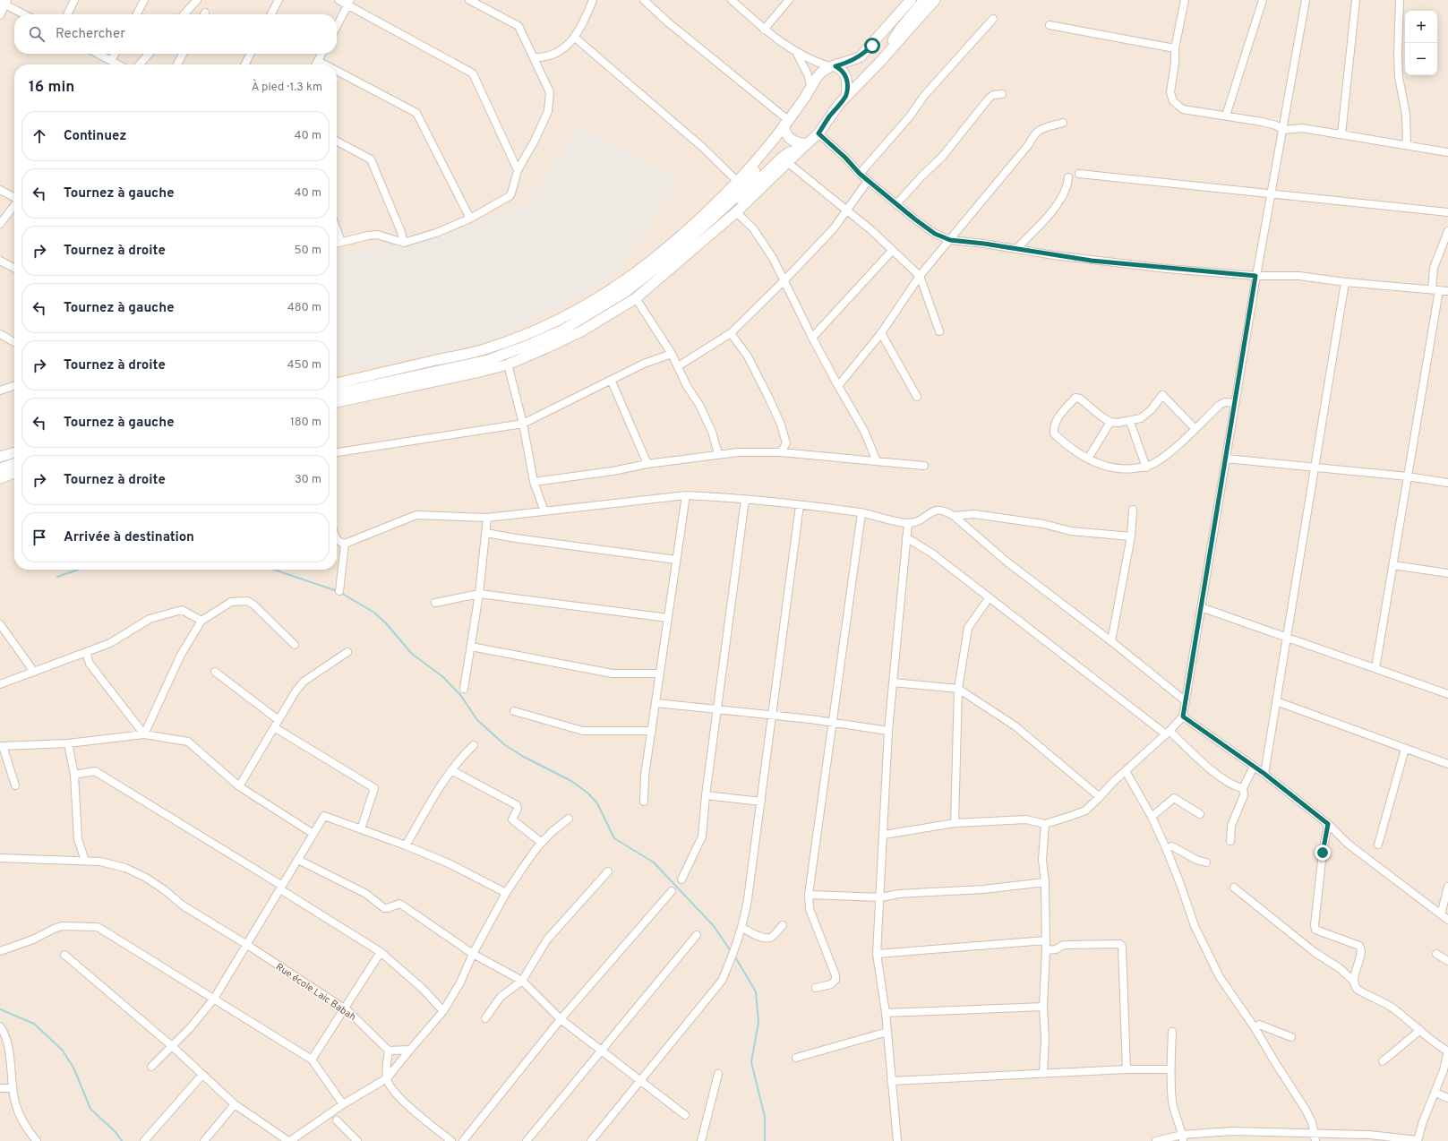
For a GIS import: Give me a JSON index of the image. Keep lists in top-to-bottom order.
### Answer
{
  "streets": {
    "street": ["Rue école Laic Babah"]
  },
  "page": {
    "map_buttons": ["+", "−"],
    "search": "Rechercher",
    "heading": ["16 min", "À pied · 1.3 km"],
    "list": [
      ["Continuez", "40 m"],
      ["Tournez à gauche", "40 m"],
      ["Tournez à droite", "50 m"],
      ["Tournez à gauche", "480 m"],
      ["Tournez à droite", "450 m"],
      ["Tournez à gauche", "180 m"],
      ["Tournez à droite", "30 m"],
      "Arrivée à destination"
    ]
  }
}
